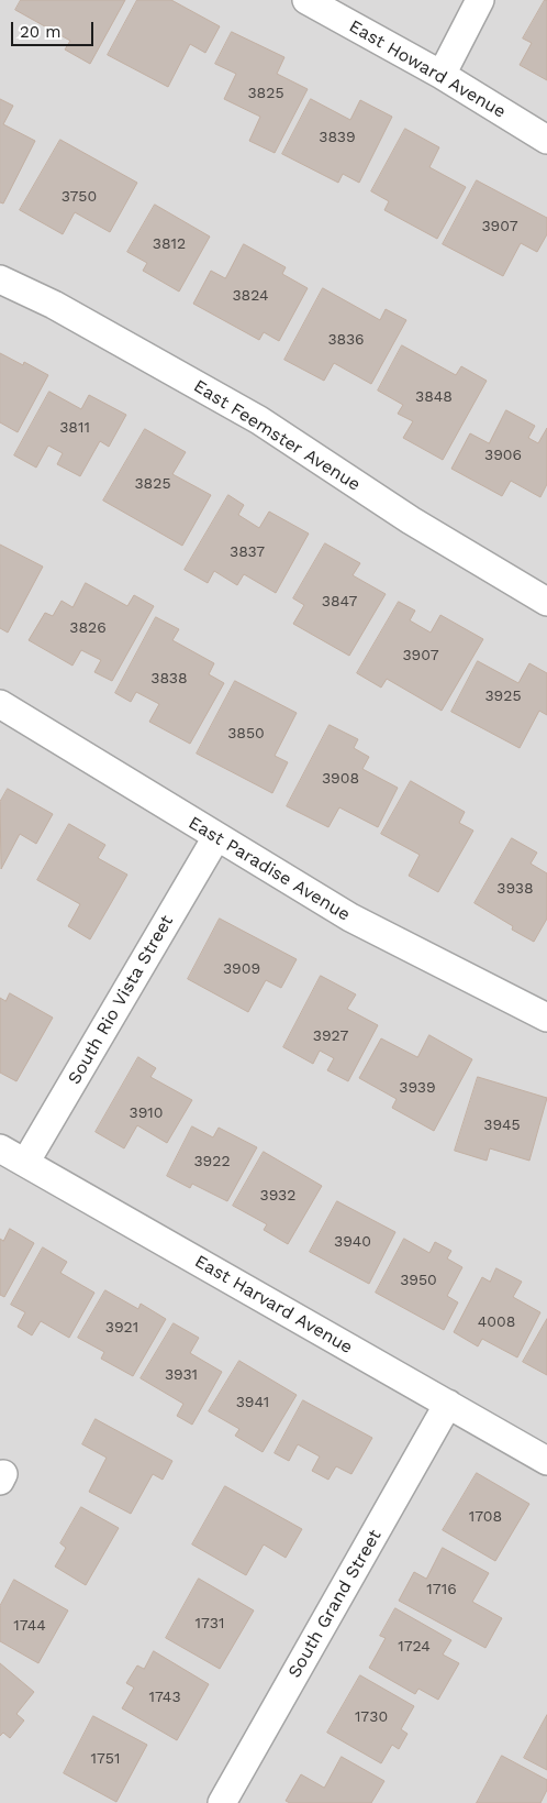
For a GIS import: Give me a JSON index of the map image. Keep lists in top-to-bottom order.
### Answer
{
  "streets": {
    "street": [
      "East Howard Avenue",
      "East Feemster Avenue",
      "East Paradise Avenue",
      "South Rio Vista Street",
      "East Harvard Avenue",
      "South Grand Street"
    ]
  },
  "crossings": [
    ["East Paradise Avenue", "South Rio Vista Street"],
    ["South Rio Vista Street", "East Harvard Avenue"],
    ["East Harvard Avenue", "South Grand Street"]
  ],
  "house_numbers": [
    "3825",
    "3839",
    "3750",
    "3907",
    "3812",
    "3824",
    "3836",
    "3848",
    "3811",
    "3906",
    "3825",
    "3837",
    "3847",
    "3826",
    "3907",
    "3838",
    "3925",
    "3850",
    "3908",
    "3938",
    "3909",
    "3927",
    "3939",
    "3910",
    "3945",
    "3922",
    "3932",
    "3940",
    "3950",
    "4008",
    "3921",
    "3931",
    "3941",
    "1708",
    "1716",
    "1731",
    "1744",
    "1724",
    "1743",
    "1730",
    "1751"
  ],
  "scale_bar": "20 m"
}
